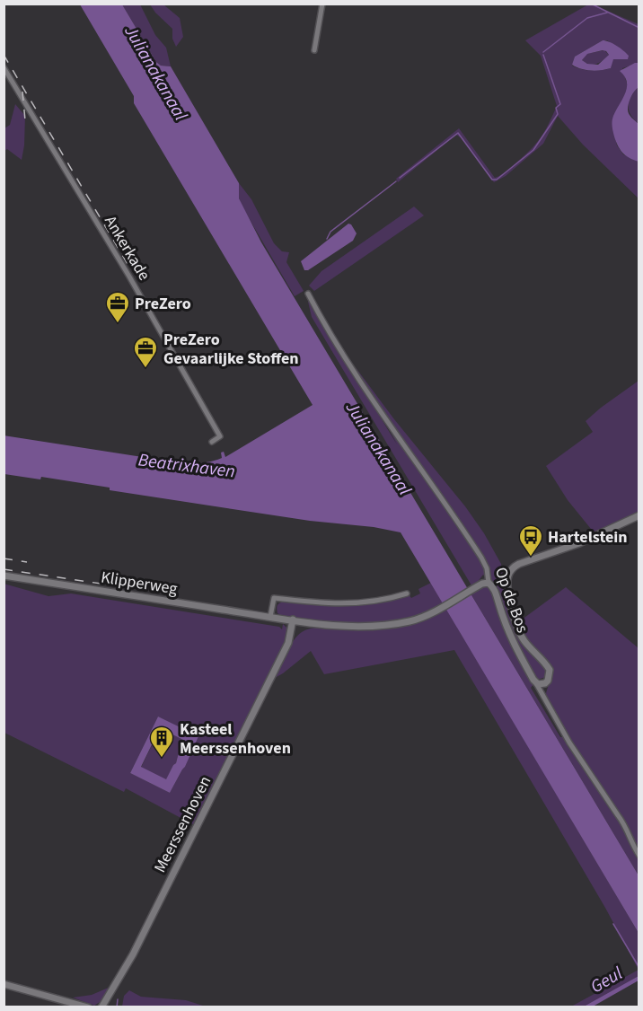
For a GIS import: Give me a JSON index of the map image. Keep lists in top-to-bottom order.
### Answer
{
  "streets": {
    "street": [
      "Ankerkade",
      "Klipperweg",
      "Op de Bos",
      "Meerssenhoven"
    ]
  },
  "crossings": [
    ["Klipperweg", "Op de Bos"],
    ["Klipperweg", "Meerssenhoven"]
  ],
  "water": ["Julianakanaal", "Beatrixhaven", "Geul"],
  "places": {
    "office": ["PreZero", "PreZero Gevaarlijke Stoffen"],
    "bus stop": ["Hartelstein"],
    "building": ["Kasteel Meerssenhoven"]
  }
}
